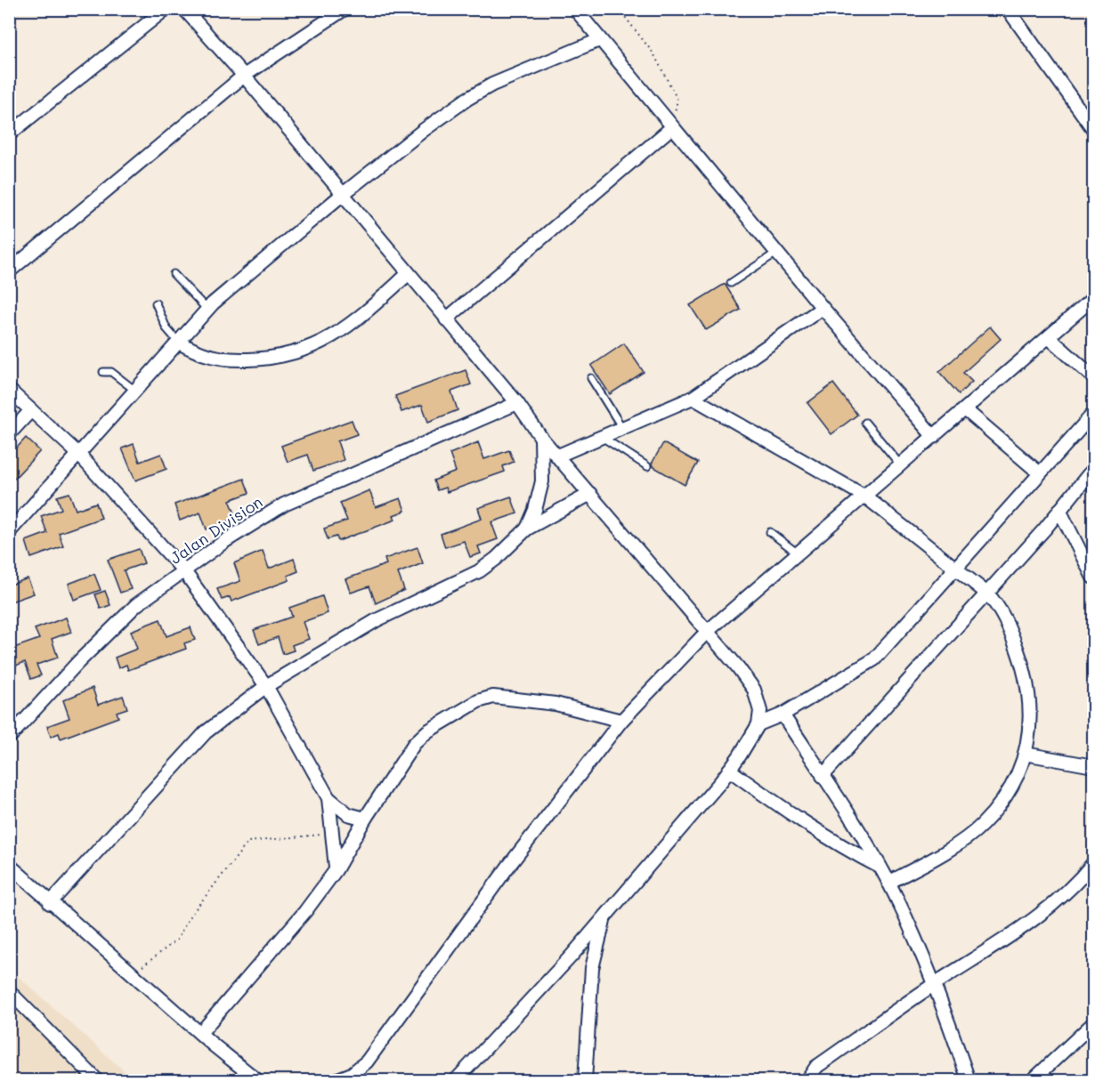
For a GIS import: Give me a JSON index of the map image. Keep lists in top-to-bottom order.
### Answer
{
  "streets": {
    "street": ["Jalan Division"]
  }
}
